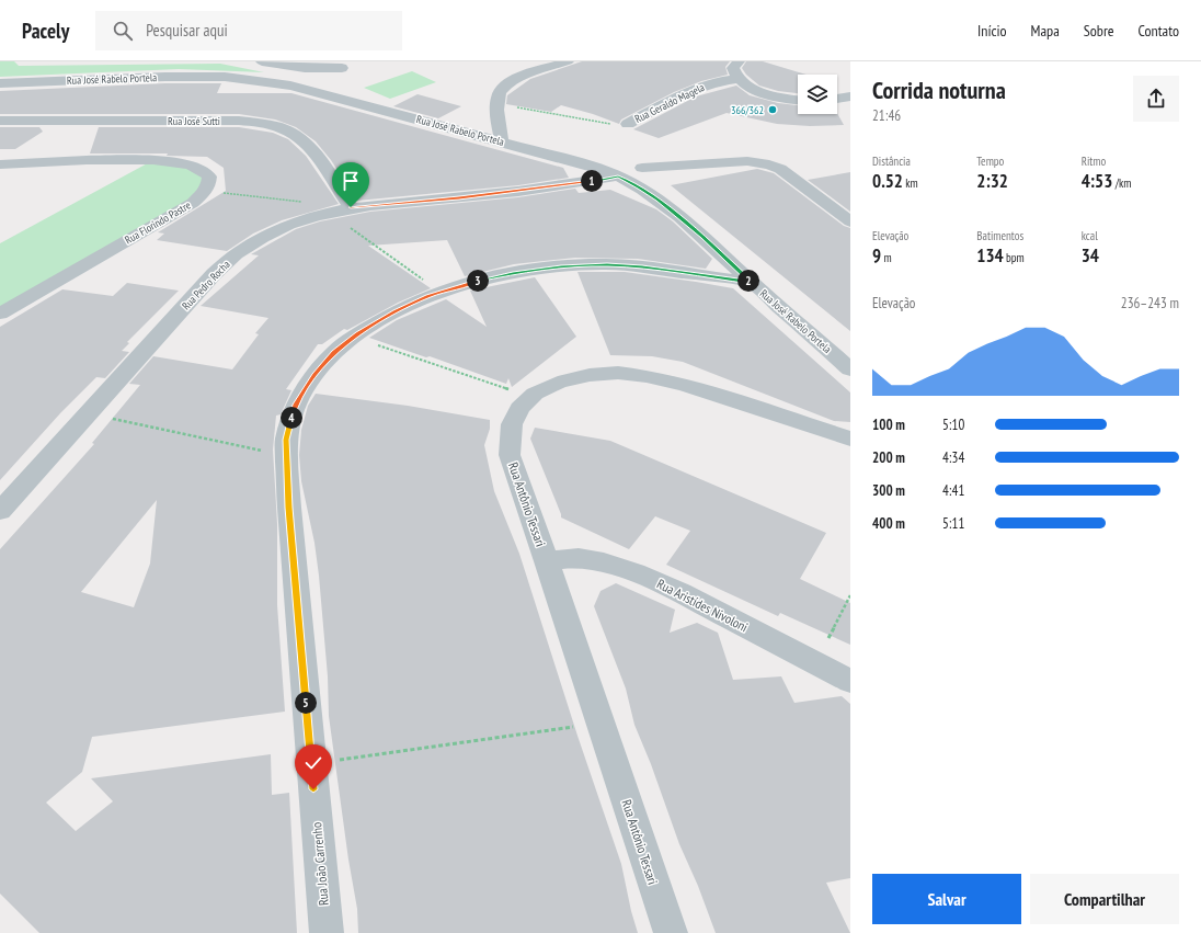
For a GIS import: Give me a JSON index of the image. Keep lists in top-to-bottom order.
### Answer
{
  "streets": {
    "street": [
      "Rua José Rabelo Portela",
      "Rua Geraldo Magela",
      "Rua José Sutti",
      "Rua Florindo Pastre",
      "Rua Pedro Rocha",
      "Rua Antônio Tessari",
      "Rua Aristídes Nivoloni",
      "Rua João Carrenho"
    ]
  },
  "crossings": [
    ["Rua José Rabelo Portela", "Rua Pedro Rocha"],
    ["Rua José Rabelo Portela", "Rua João Carrenho"],
    ["Rua José Sutti", "Rua Pedro Rocha"],
    ["Rua Antônio Tessari", "Rua Aristídes Nivoloni"]
  ],
  "places": ["366/362"],
  "page": {
    "header": "Pacely",
    "search": "Pesquisar aqui",
    "nav": [
      "Início",
      "Mapa",
      "Sobre",
      "Contato"
    ],
    "heading": ["Corrida noturna", "21:46"],
    "stats": [
      ["Distância", "0.52 km"],
      ["Tempo", "2:32"],
      ["Ritmo", "4:53 /km"],
      ["Elevação", "9 m"],
      ["Batimentos", "134 bpm"],
      ["kcal", "34"]
    ],
    "pins": [
      "1",
      "2",
      "3",
      "4",
      "5"
    ],
    "chart": ["Elevação", "236–243 m"],
    "list": [
      {
        "name": "100 m",
        "note": "5:10"
      },
      {
        "name": "200 m",
        "note": "4:34"
      },
      {
        "name": "300 m",
        "note": "4:41"
      },
      {
        "name": "400 m",
        "note": "5:11"
      }
    ],
    "buttons": ["Salvar", "Compartilhar"]
  }
}
